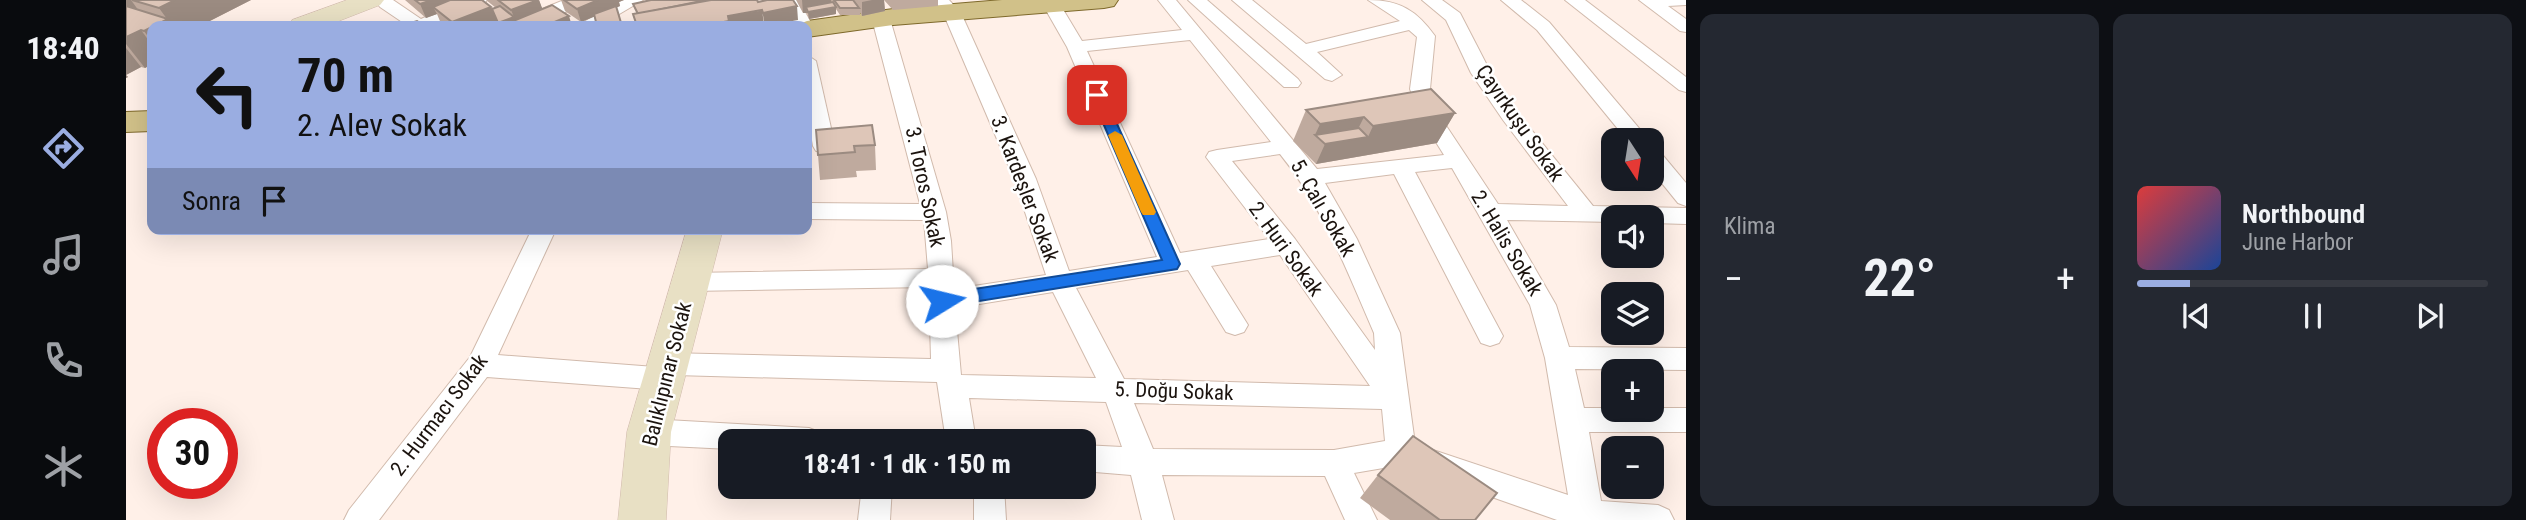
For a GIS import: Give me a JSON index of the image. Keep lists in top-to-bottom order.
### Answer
{
  "streets": {
    "street": [
      "Çayırkuşu Sokak",
      "3. Toros Sokak",
      "3. Kardeşler Sokak",
      "5. Çalı Sokak",
      "2. Halis Sokak",
      "2. Huri Sokak",
      "Balıklıpınar Sokak",
      "5. Doğu Sokak",
      "2. Hurmacı Sokak"
    ]
  },
  "crossings": [
    ["3. Toros Sokak", "5. Doğu Sokak"],
    ["3. Kardeşler Sokak", "5. Doğu Sokak"],
    ["5. Çalı Sokak", "2. Huri Sokak"],
    ["5. Çalı Sokak", "5. Doğu Sokak"],
    ["2. Huri Sokak", "5. Doğu Sokak"],
    ["Balıklıpınar Sokak", "5. Doğu Sokak"],
    ["5. Doğu Sokak", "2. Hurmacı Sokak"]
  ],
  "north": "bottom",
  "page": {
    "tabs": "18:40",
    "tile": "Klima",
    "turn": ["70 m", "2. Alev Sokak"],
    "map_buttons": ["+", "−"],
    "then": "Sonra",
    "song": ["Northbound", "June Harbor"],
    "heat": ["−", "22°", "+"],
    "limit": "30",
    "trip": "18:41 · 1 dk · 150 m"
  }
}
